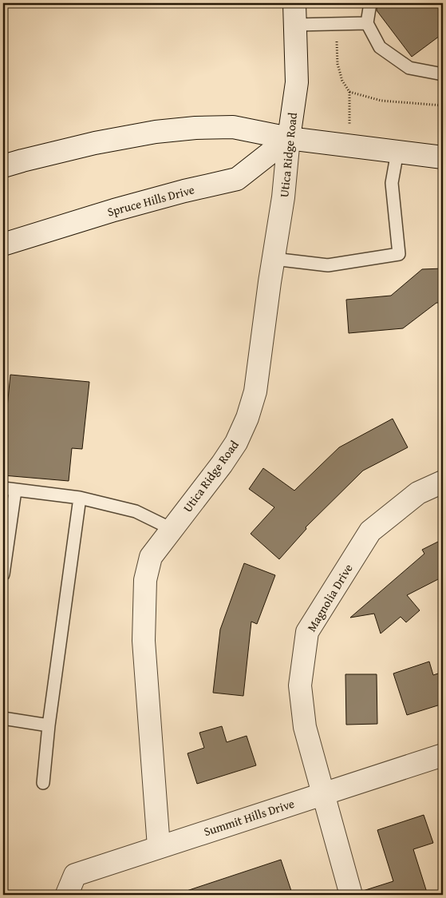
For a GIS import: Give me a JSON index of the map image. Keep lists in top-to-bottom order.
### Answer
{
  "streets": {
    "street": [
      "Utica Ridge Road",
      "Spruce Hills Drive",
      "Magnolia Drive",
      "Summit Hills Drive"
    ]
  },
  "crossings": [
    ["Utica Ridge Road", "Spruce Hills Drive"],
    ["Utica Ridge Road", "Summit Hills Drive"],
    ["Magnolia Drive", "Summit Hills Drive"]
  ]
}
